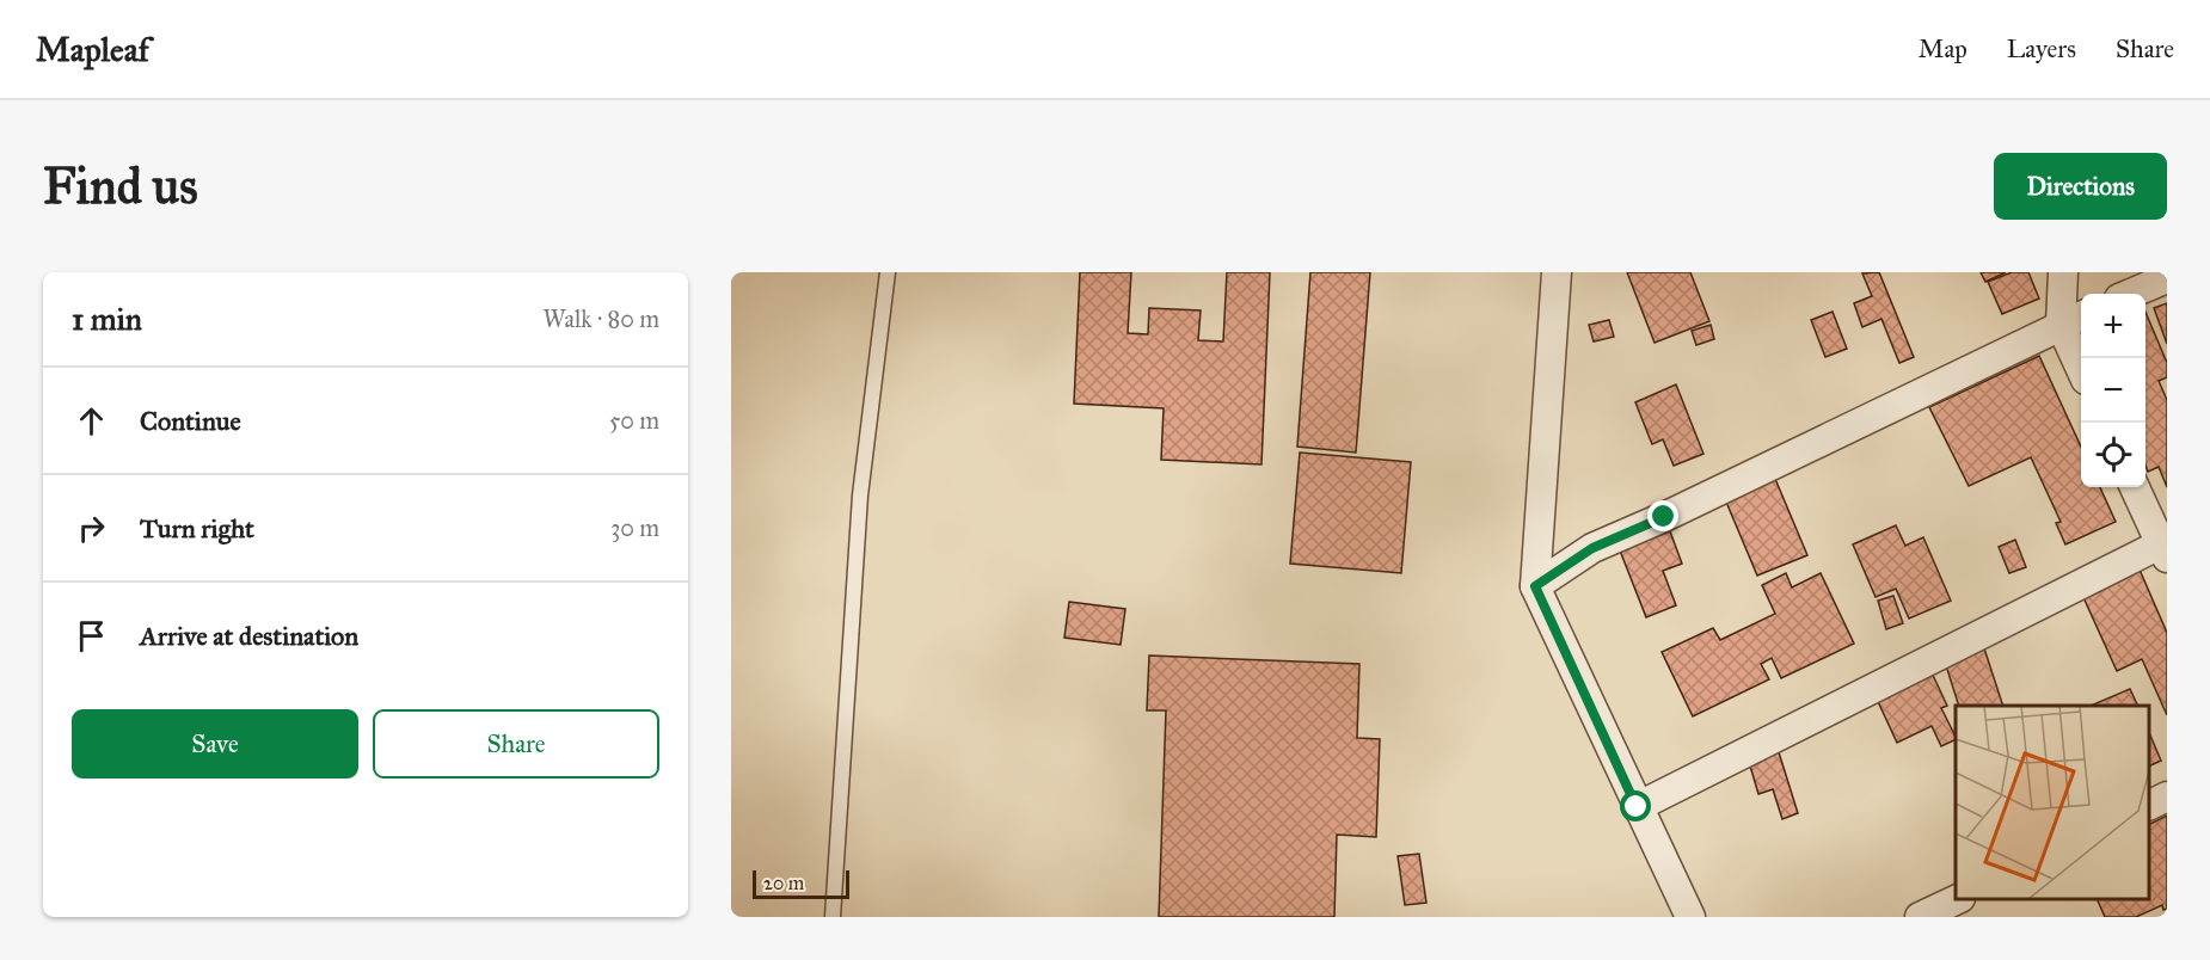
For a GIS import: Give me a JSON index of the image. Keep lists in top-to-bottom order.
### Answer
{
  "scale_bar": "20 m",
  "page": {
    "header": "Mapleaf",
    "nav": ["Map", "Layers", "Share"],
    "buttons": [
      "Directions",
      ["Save", "Share"]
    ],
    "title": "Find us",
    "heading": ["1 min", "Walk · 80 m"],
    "map_buttons": ["+", "−"],
    "list": [
      ["Continue", "50 m"],
      ["Turn right", "30 m"],
      "Arrive at destination"
    ],
    "scale": "20 m"
  }
}
